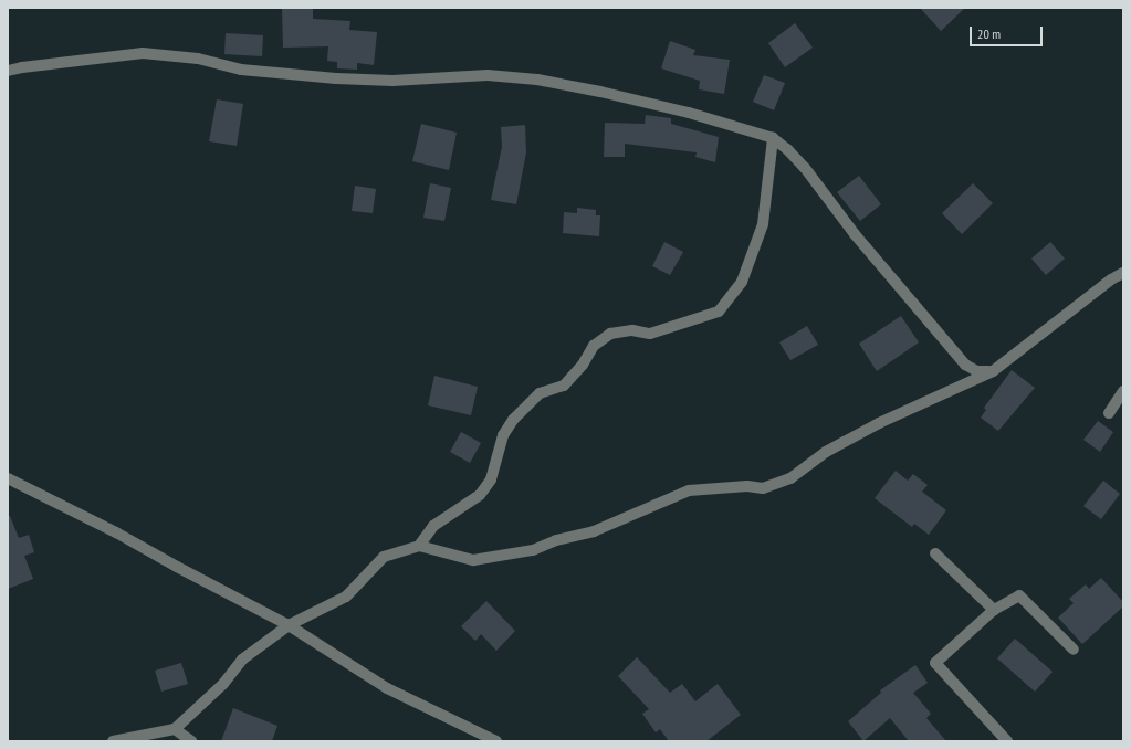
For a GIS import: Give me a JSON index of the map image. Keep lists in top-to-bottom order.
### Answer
{
  "scale_bar": "20 m"
}
